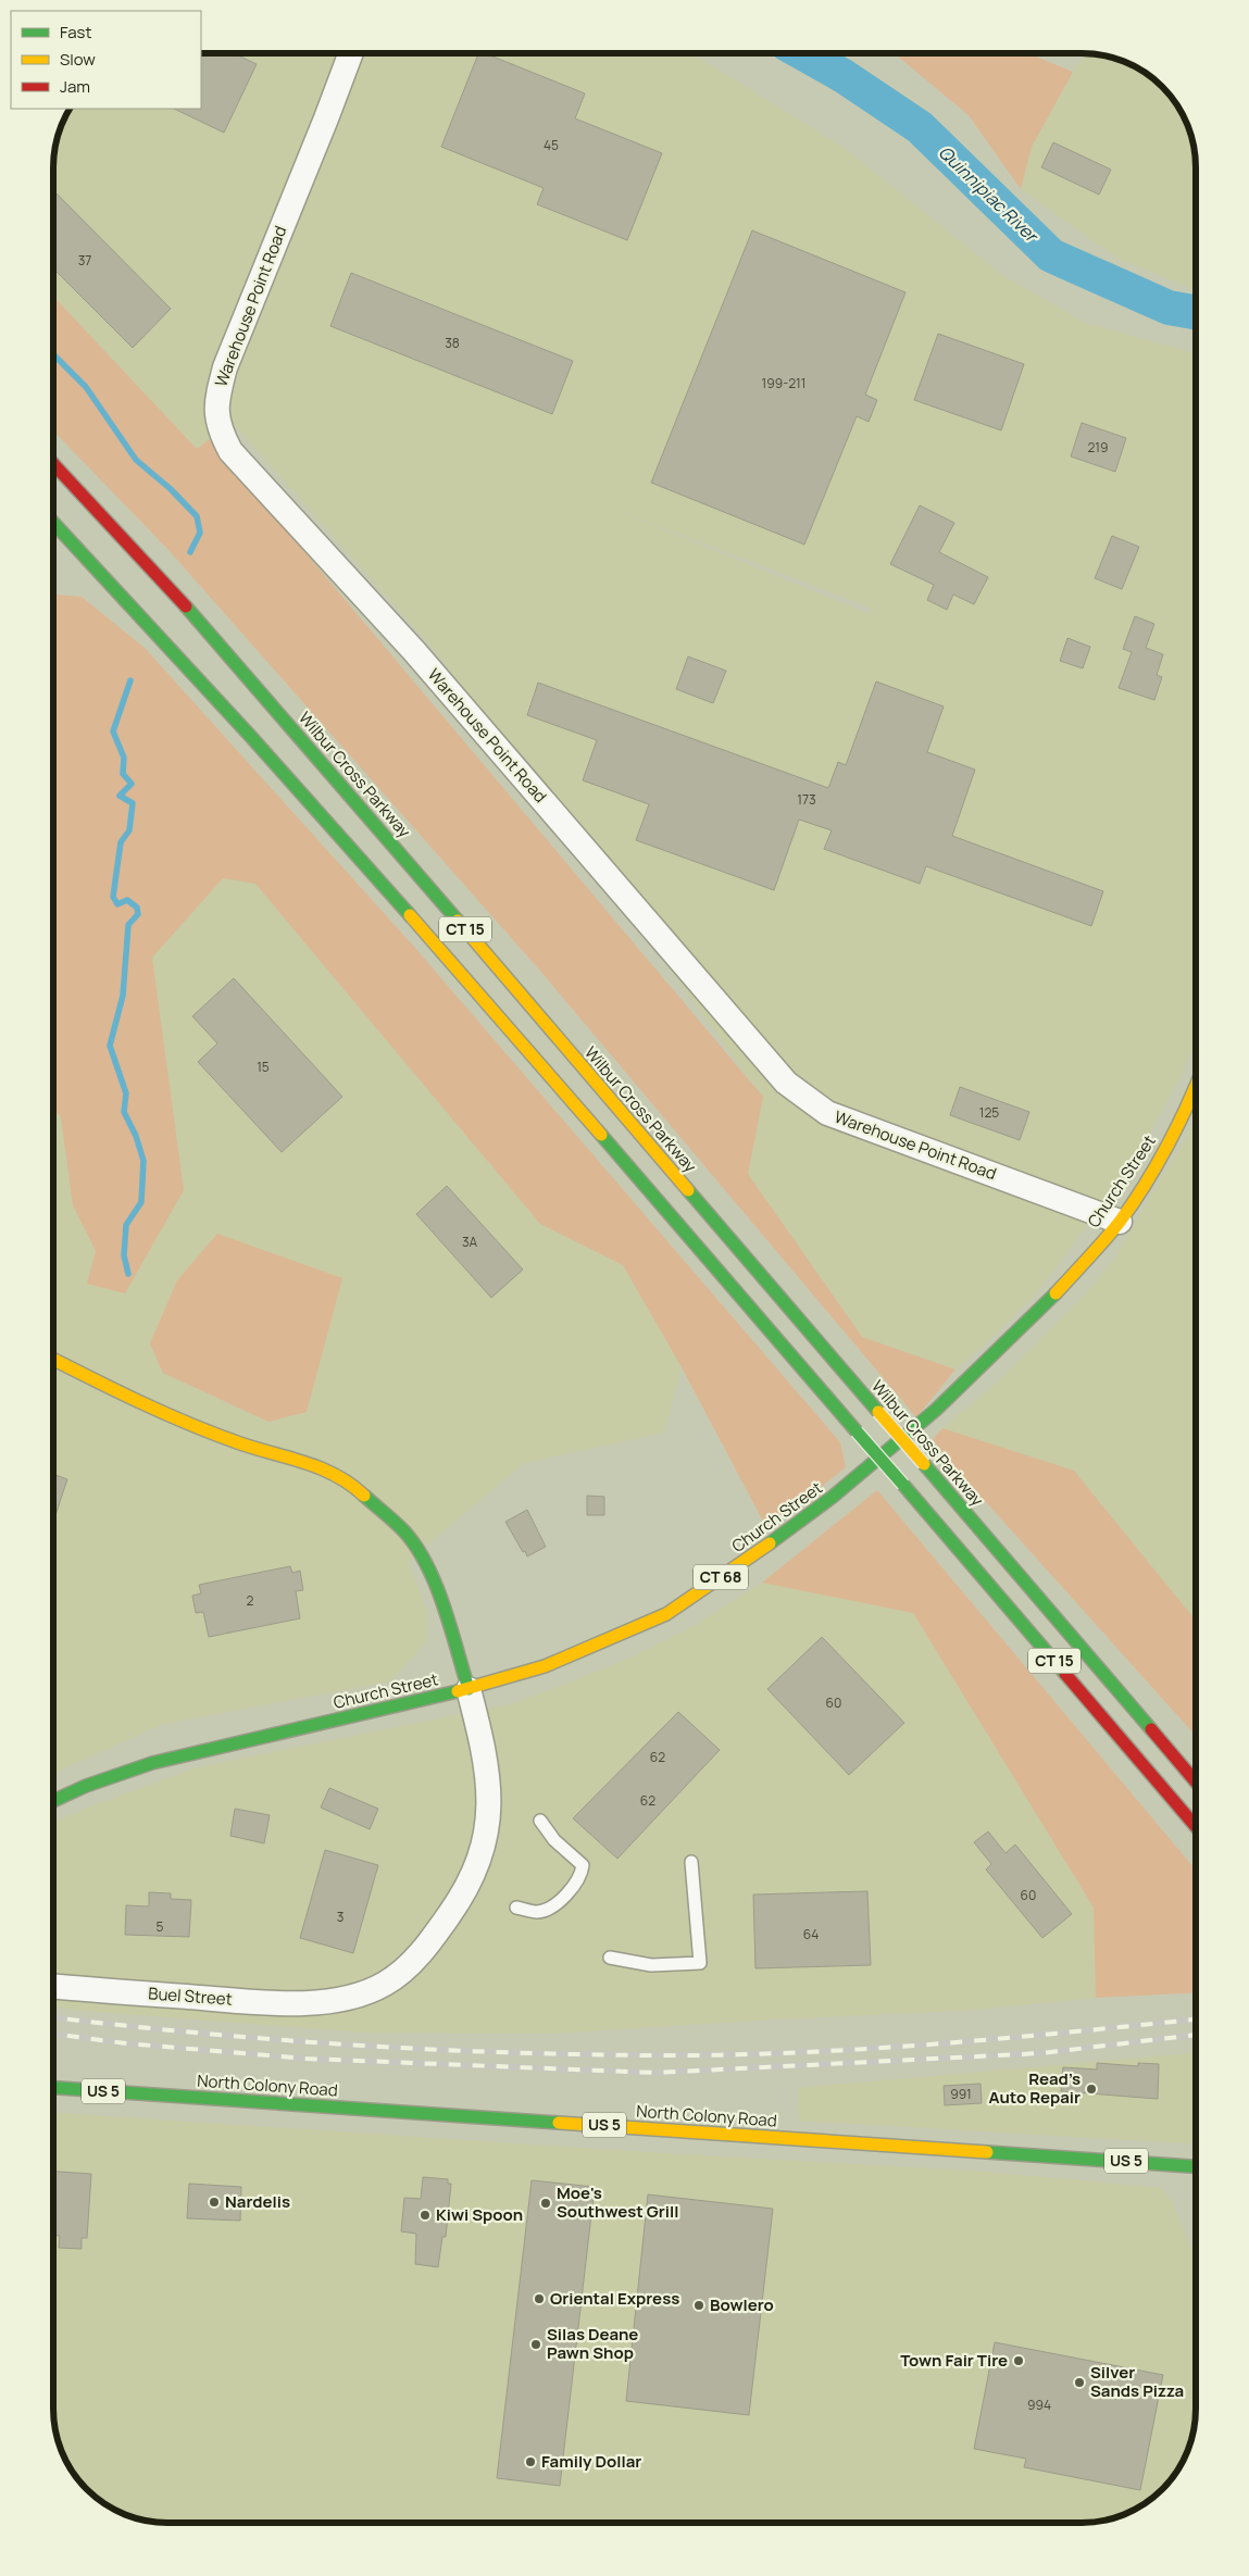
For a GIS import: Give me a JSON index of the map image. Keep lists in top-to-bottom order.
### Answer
{
  "streets": {
    "main road": [
      "Wilbur Cross Parkway",
      "CT 15",
      "Church Street",
      "CT 68",
      "North Colony Road",
      "US 5"
    ],
    "street": ["Warehouse Point Road", "Buel Street"]
  },
  "crossings": [
    ["Warehouse Point Road", "Church Street"],
    ["Church Street", "Buel Street"]
  ],
  "water": ["Quinnipiac River"],
  "places": [
    "Read’s Auto Repair",
    "Nardelis",
    "Moe's Southwest Grill",
    "Kiwi Spoon",
    "Oriental Express",
    "Bowlero",
    "Silas Deane Pawn Shop",
    "Town Fair Tire",
    "Silver Sands Pizza",
    "Family Dollar"
  ],
  "house_numbers": [
    "45",
    "37",
    "38",
    "199-211",
    "219",
    "173",
    "15",
    "125",
    "3A",
    "2",
    "60",
    "62",
    "62",
    "60",
    "3",
    "5",
    "64",
    "991",
    "994"
  ],
  "legend": ["Fast", "Slow", "Jam"]
}
